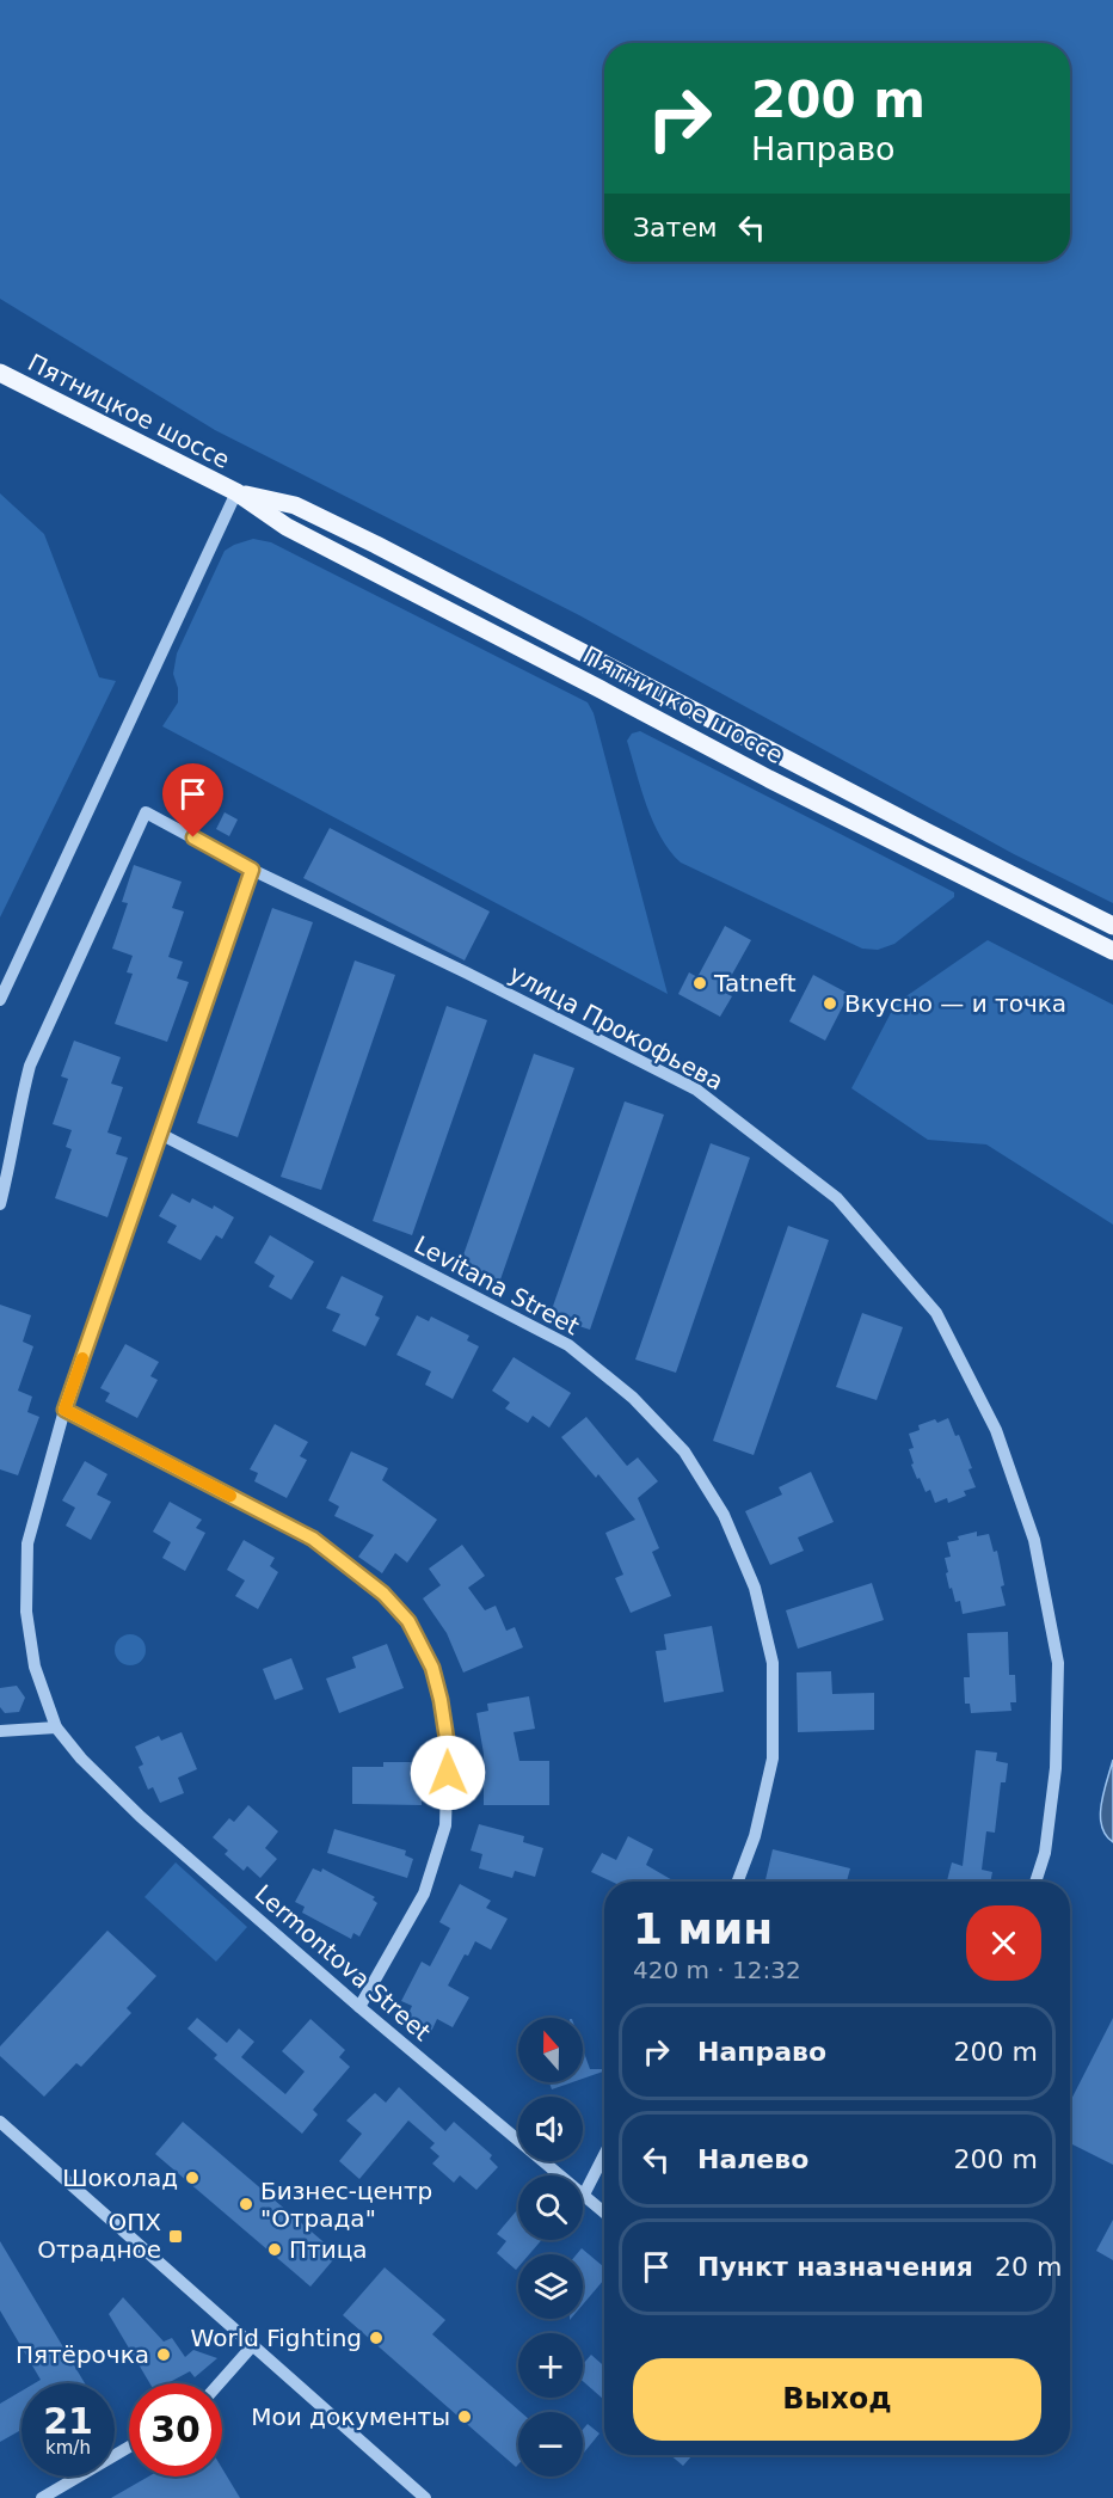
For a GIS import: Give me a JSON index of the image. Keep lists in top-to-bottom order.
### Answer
{
  "streets": {
    "main road": ["Пятницкое шоссе"],
    "street": ["улица Прокофьева", "Levitana Street", "Lermontova Street"]
  },
  "places": {
    "other": [
      "Tatneft",
      "Вкусно — и точка",
      "Шоколад",
      "Бизнес-центр \"Отрада\"",
      "Птица",
      "World Fighting",
      "Пятёрочка",
      "Мои документы"
    ],
    "transit": ["ОПХ Отрадное"]
  },
  "north": "top",
  "page": {
    "turn": ["200 m", "Направо"],
    "then": "Затем",
    "heading": ["1 мин", "420 m · 12:32"],
    "list": [
      {
        "name": "Направо",
        "value": "200 m"
      },
      {
        "name": "Налево",
        "value": "200 m"
      },
      {
        "name": "Пункт назначения",
        "value": "20 m"
      }
    ],
    "map_buttons": ["+", "−"],
    "buttons": "Выход",
    "speed": "21 km/h",
    "limit": "30"
  }
}
